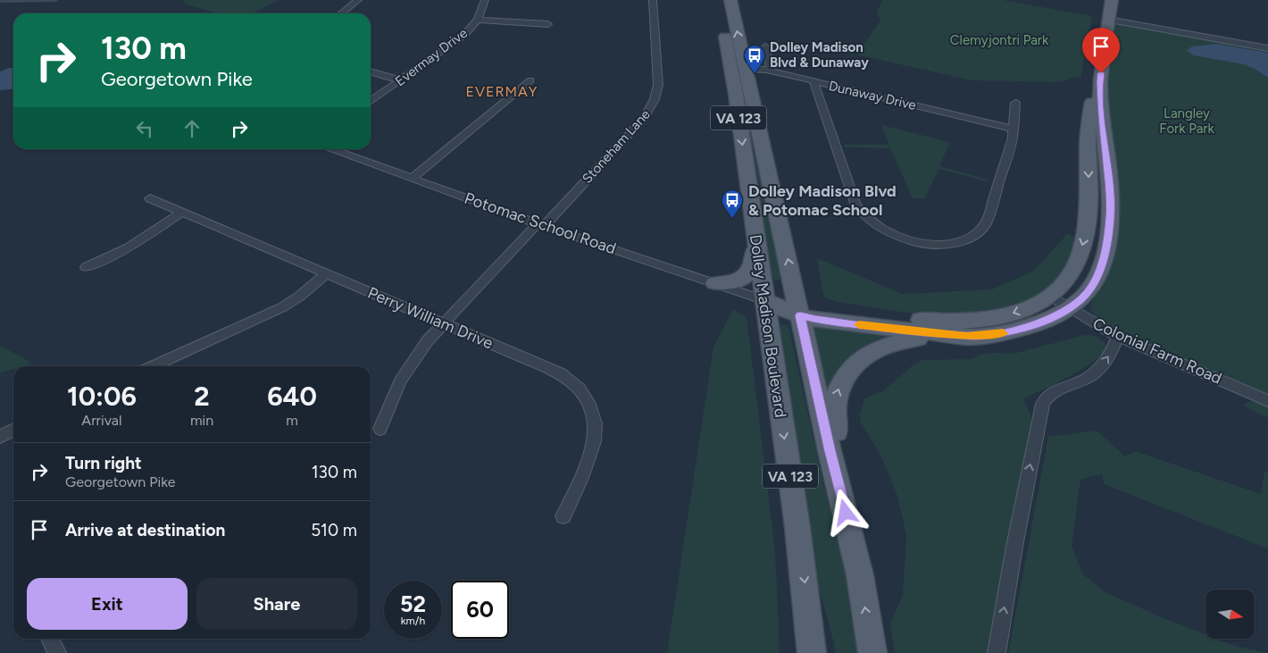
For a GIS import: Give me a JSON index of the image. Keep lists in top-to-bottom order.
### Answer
{
  "streets": {
    "main road": ["VA 123", "Dolley Madison Boulevard"],
    "street": [
      "Evermay Drive",
      "Dunaway Drive",
      "Stoneham Lane",
      "Potomac School Road",
      "Perry William Drive",
      "Colonial Farm Road"
    ]
  },
  "crossings": [
    ["Dunaway Drive", "Dolley Madison Boulevard"],
    ["Stoneham Lane", "Potomac School Road"],
    ["Stoneham Lane", "Perry William Drive"],
    ["Potomac School Road", "Dolley Madison Boulevard"]
  ],
  "districts": ["EVERMAY"],
  "parks": ["Clemyjontri Park", "Langley Fork Park"],
  "places": {
    "bus stop": ["Dolley Madison Blvd & Dunaway", "Dolley Madison Blvd & Potomac School"]
  },
  "north": "right",
  "page": {
    "turn": ["130 m", "Georgetown Pike"],
    "eta": [
      "10:06",
      "Arrival",
      "2",
      "min",
      "640",
      "m"
    ],
    "list": [
      {
        "name": "Turn right",
        "note": "Georgetown Pike",
        "value": "130 m"
      },
      {
        "name": "Arrive at destination",
        "value": "510 m"
      }
    ],
    "buttons": ["Exit", "Share"],
    "speed": "52 km/h",
    "limit": "60"
  }
}
